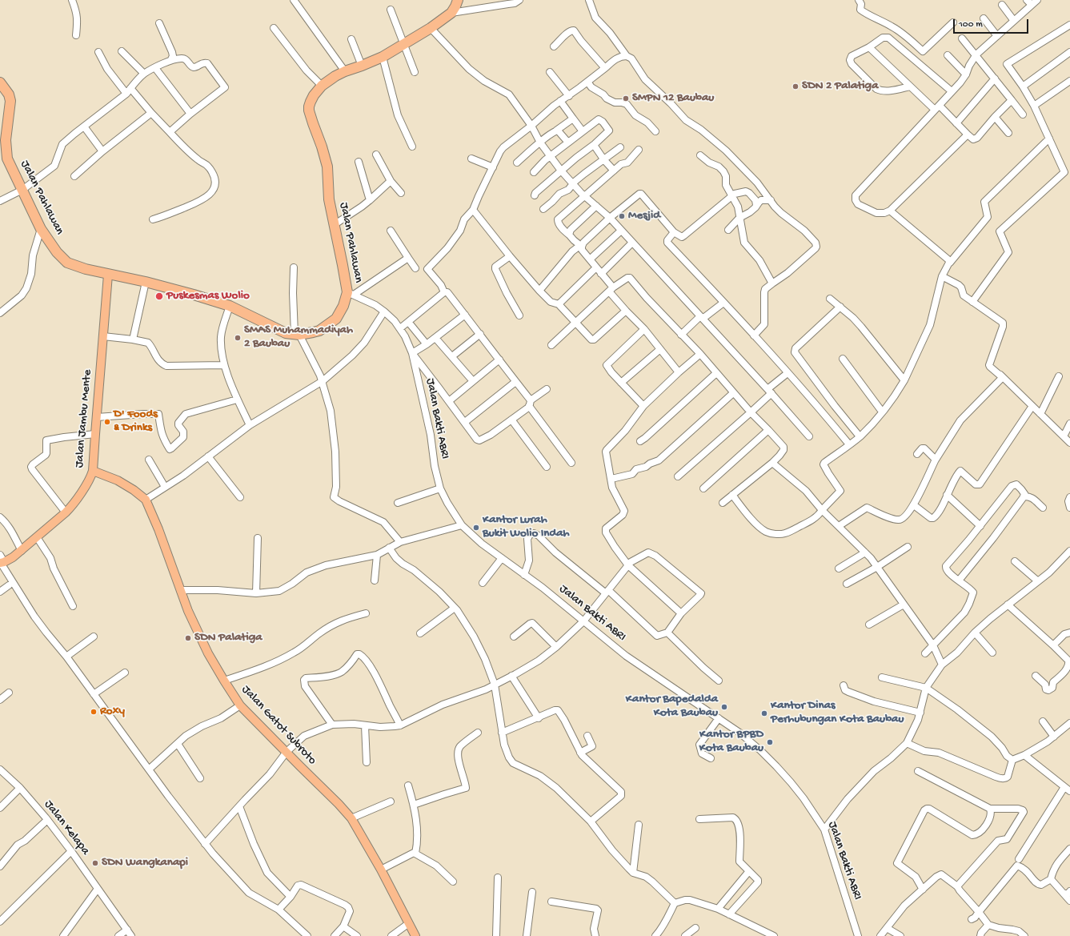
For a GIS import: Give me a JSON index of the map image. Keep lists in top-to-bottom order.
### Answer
{
  "streets": {
    "highway": ["Jalan Pahlawan"],
    "main road": ["Jalan Jambu Mente", "Jalan Gatot Subroto"],
    "street": ["Jalan Bakti ABRI", "Jalan Kelapa"]
  },
  "crossings": [
    ["Jalan Pahlawan", "Jalan Jambu Mente"],
    ["Jalan Pahlawan", "Jalan Bakti ABRI"],
    ["Jalan Jambu Mente", "Jalan Gatot Subroto"]
  ],
  "places": [
    "SDN 2 Palatiga",
    "SMPN 12 Baubau",
    "Mesjid",
    "Puskesmas Wolio",
    "SMAS Muhammadiyah 2 Baubau",
    "D' Foods & Drinks",
    "Kantor Lurah Bukit Wolio Indah",
    "SDN Palatiga",
    "Kantor Bapedalda Kota Baubau",
    "Roxy",
    "Kantor Dinas Perhubungan Kota Baubau",
    "Kantor BPBD Kota Baubau",
    "SDN Wangkanapi"
  ],
  "scale_bar": "100 m"
}
